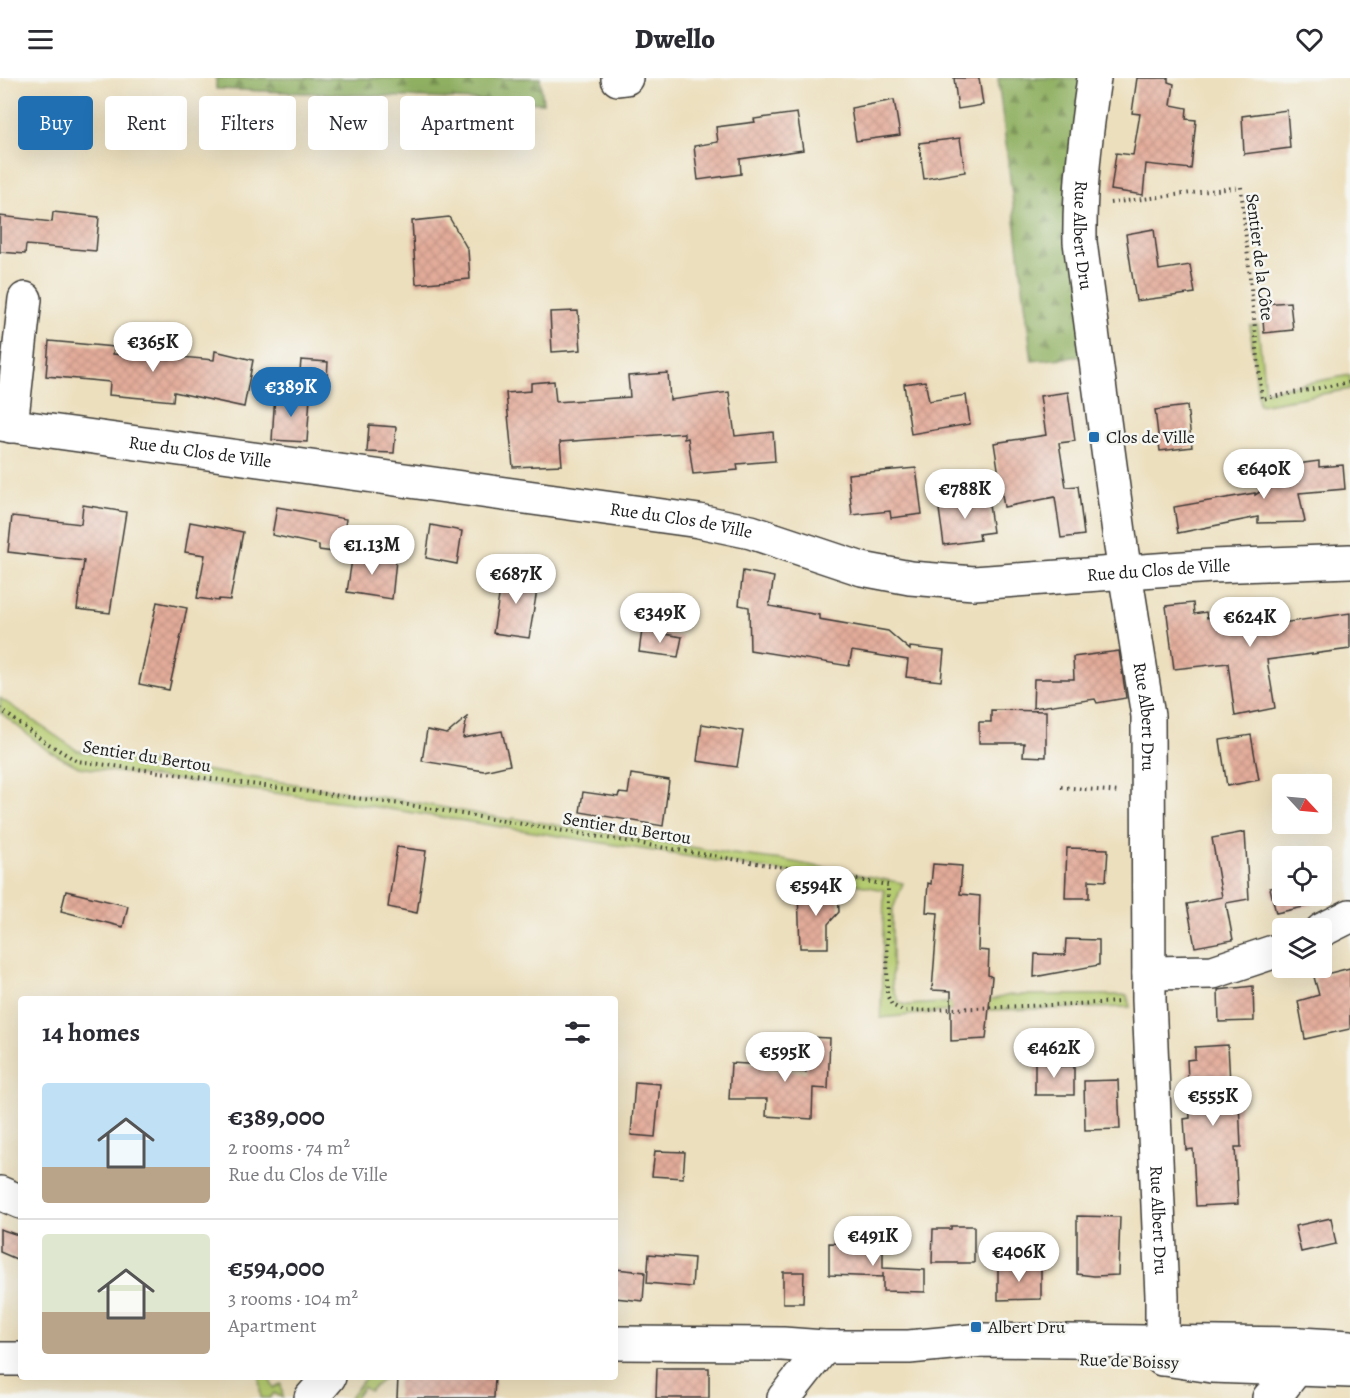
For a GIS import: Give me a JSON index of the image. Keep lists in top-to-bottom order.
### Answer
{
  "streets": {
    "street": ["Rue Albert Dru", "Rue du Clos de Ville", "Rue de Boissy"],
    "path": ["Sentier de la Côte", "Sentier du Bertou"]
  },
  "crossings": [
    ["Rue Albert Dru", "Sentier de la Côte"],
    ["Rue Albert Dru", "Rue du Clos de Ville"],
    ["Rue Albert Dru", "Sentier du Bertou"],
    ["Rue Albert Dru", "Rue de Boissy"]
  ],
  "places": {
    "transit": ["Clos de Ville", "Albert Dru"]
  },
  "north": "bottom right",
  "page": {
    "header": "Dwello",
    "chip": [
      "Buy",
      "Rent",
      "Filters",
      "New",
      "Apartment"
    ],
    "price": [
      "€365K",
      "€389K",
      "€640K",
      "€788K",
      "€1.13M",
      "€687K",
      "€349K",
      "€624K",
      "€594K",
      "€462K",
      "€595K",
      "€555K",
      "€491K",
      "€406K"
    ],
    "heading": "14 homes",
    "list": [
      {
        "name": "€389,000",
        "note": "2 rooms · 74 m² · Rue du Clos de Ville"
      },
      {
        "name": "€594,000",
        "note": "3 rooms · 104 m² · Apartment"
      }
    ]
  }
}
